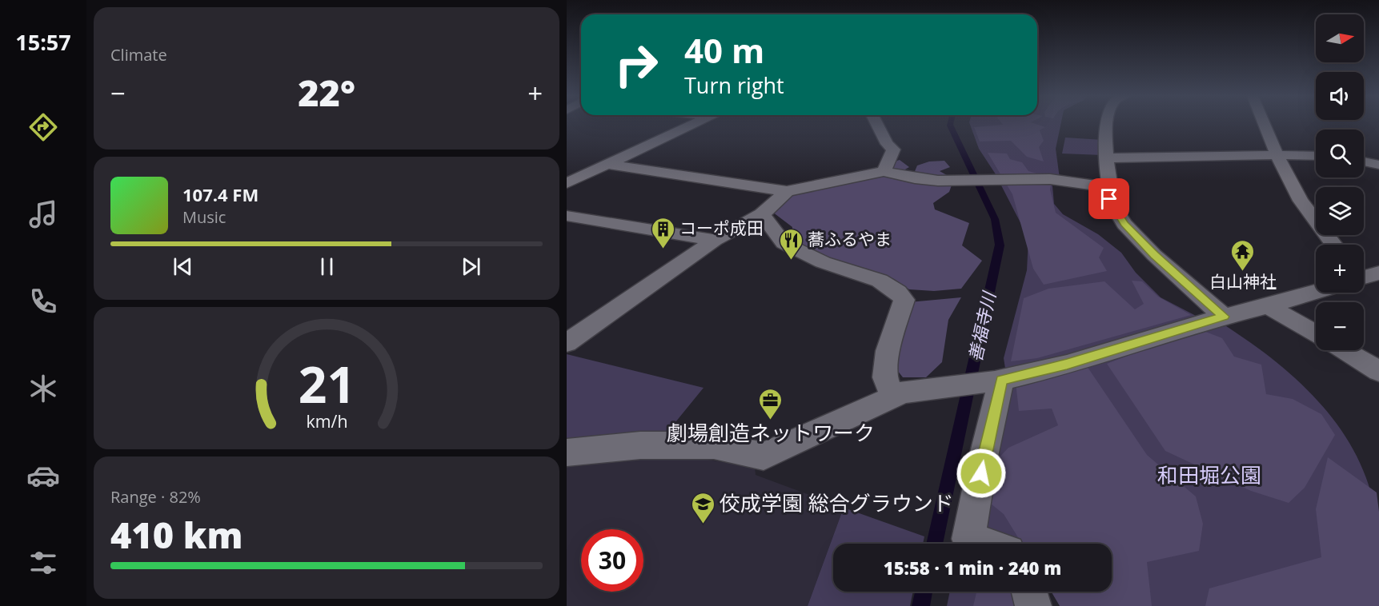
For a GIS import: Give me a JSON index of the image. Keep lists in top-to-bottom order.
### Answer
{
  "water": ["善福寺川"],
  "parks": ["和田堀公園"],
  "places": {
    "building": ["コーポ成田"],
    "restaurant": ["蕎ふるやま"],
    "temple": ["白山神社"],
    "office": ["劇場創造ネットワーク"],
    "school or university": ["佼成学園 総合グラウンド"]
  },
  "north": "right",
  "page": {
    "tabs": "15:57",
    "tile": [
      "Climate",
      ["Range · 82%", "410 km"]
    ],
    "map_buttons": ["+", "−"],
    "turn": ["40 m", "Turn right"],
    "heat": ["−", "22°", "+"],
    "song": ["107.4 FM", "Music"],
    "limit": "30",
    "trip": "15:58 · 1 min · 240 m",
    "gauge": ["21", "km/h"]
  }
}
